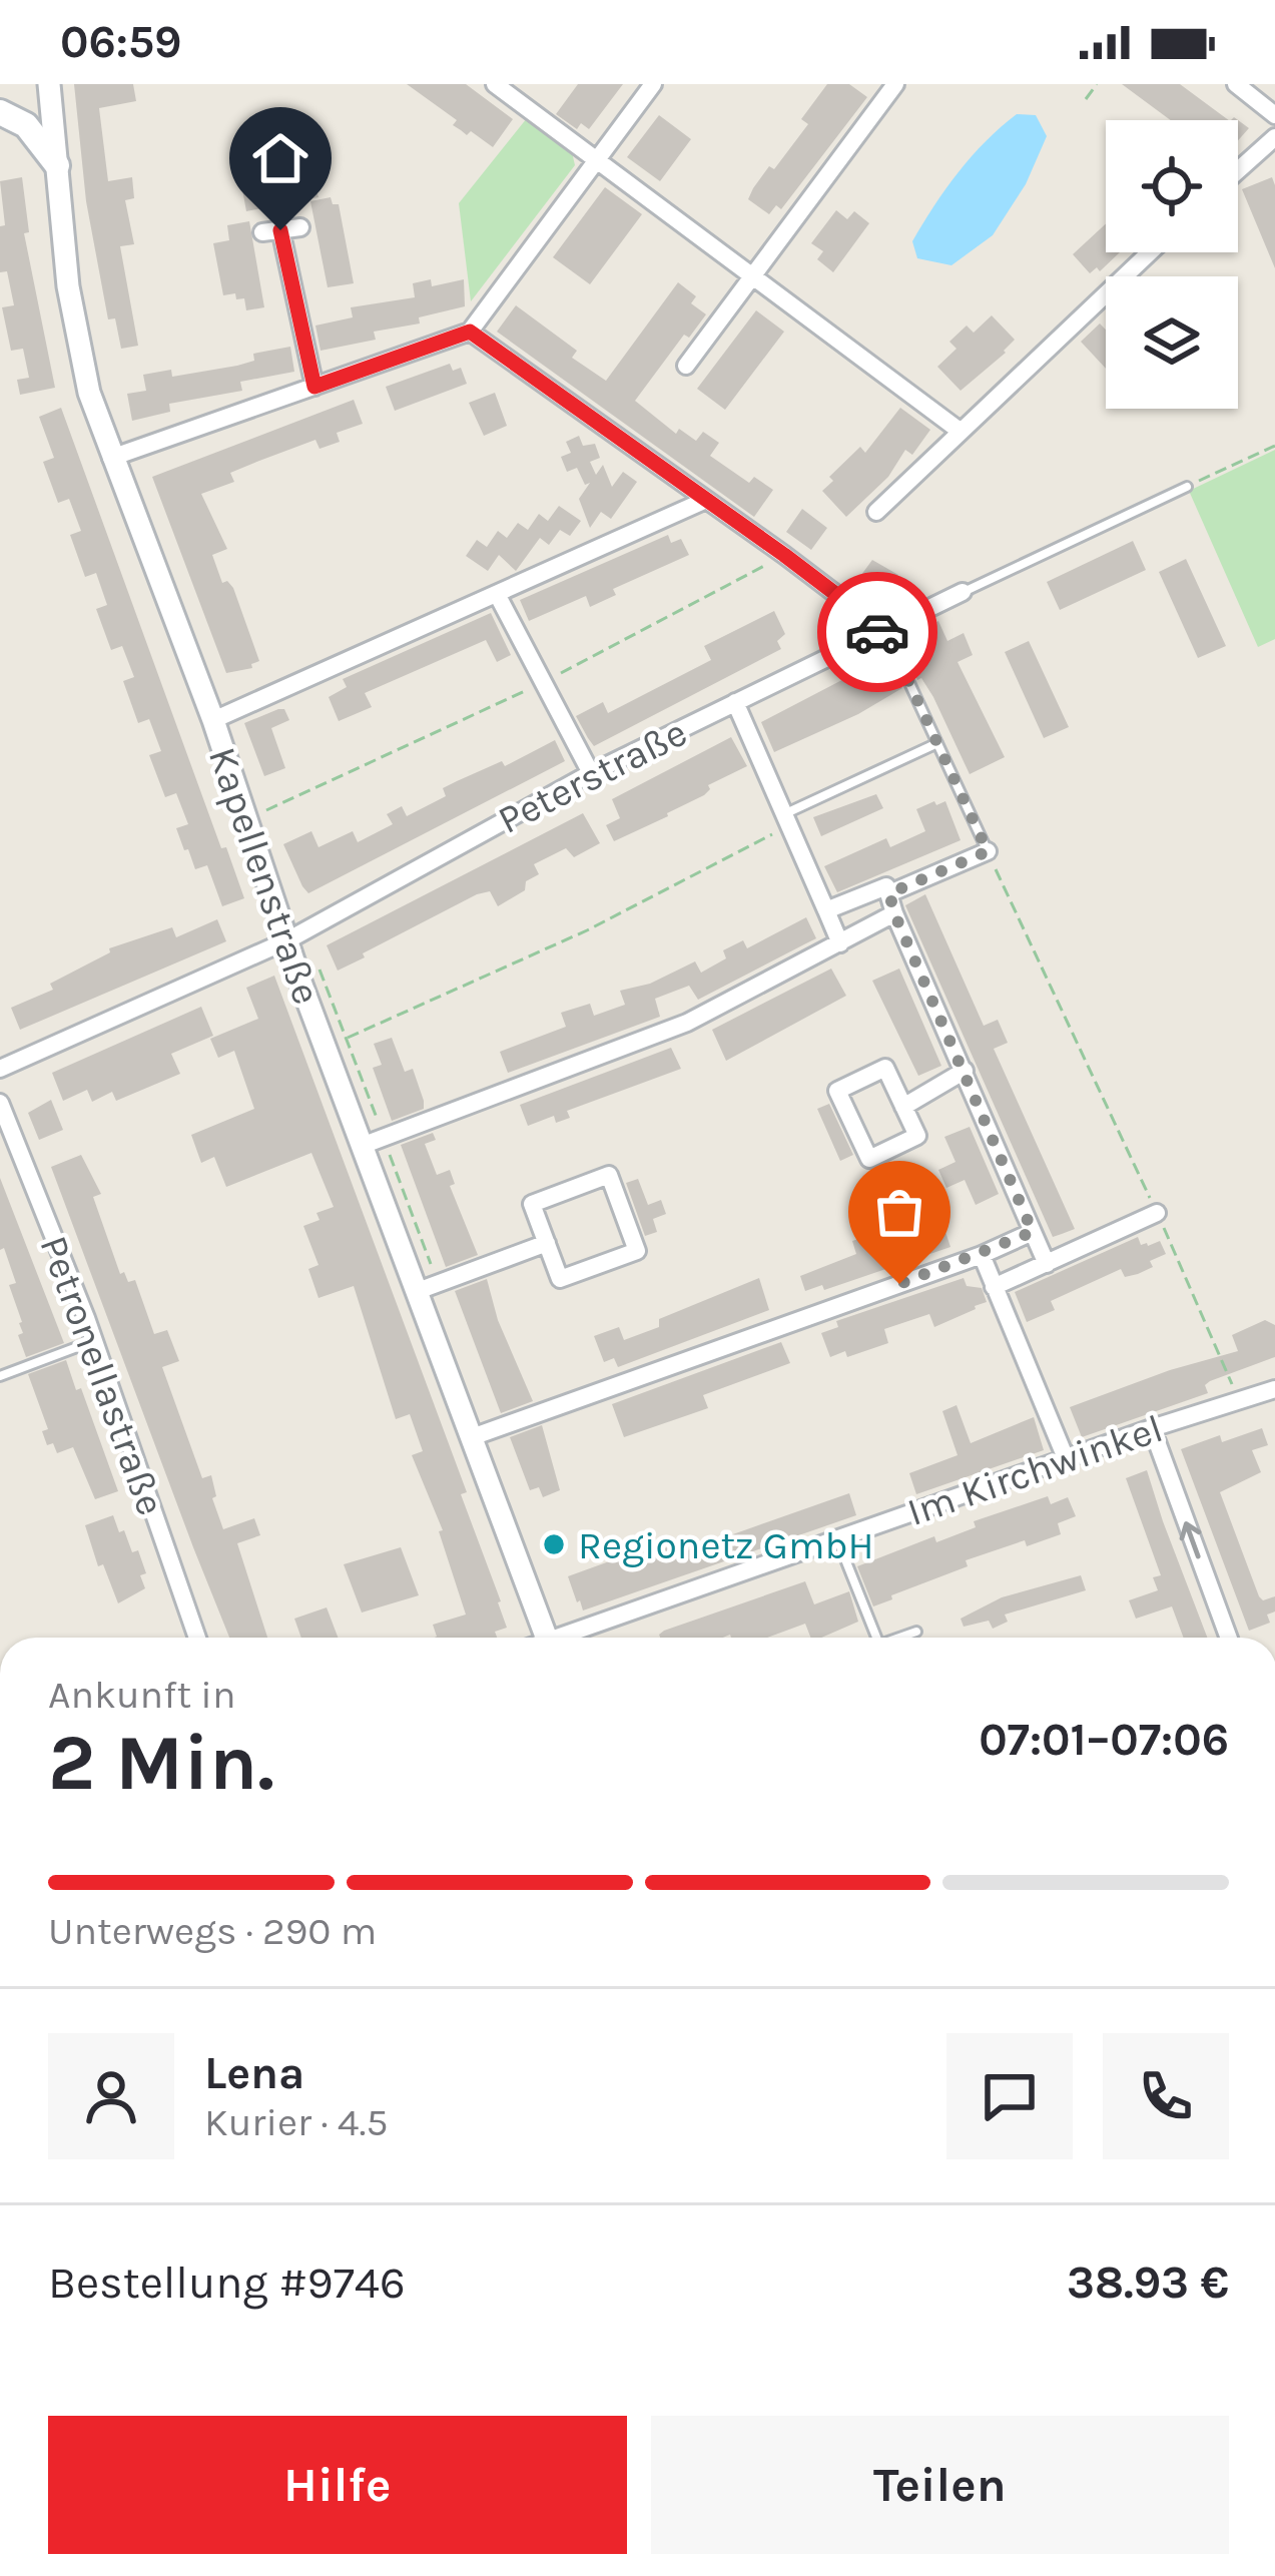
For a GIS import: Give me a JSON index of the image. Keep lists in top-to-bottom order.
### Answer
{
  "streets": {
    "street": [
      "Peterstraße",
      "Kapellenstraße",
      "Petronellastraße",
      "Im Kirchwinkel"
    ]
  },
  "crossings": [
    ["Peterstraße", "Kapellenstraße"]
  ],
  "places": ["Regionetz GmbH"],
  "page": {
    "status": "06:59",
    "heading": ["2 Min.", "Ankunft in", "07:01–07:06"],
    "panel": [
      "Lena",
      "Kurier · 4.5",
      "Bestellung #9746",
      "38.93 €"
    ],
    "bar": "Unterwegs · 290 m",
    "buttons": ["Hilfe", "Teilen"]
  }
}
